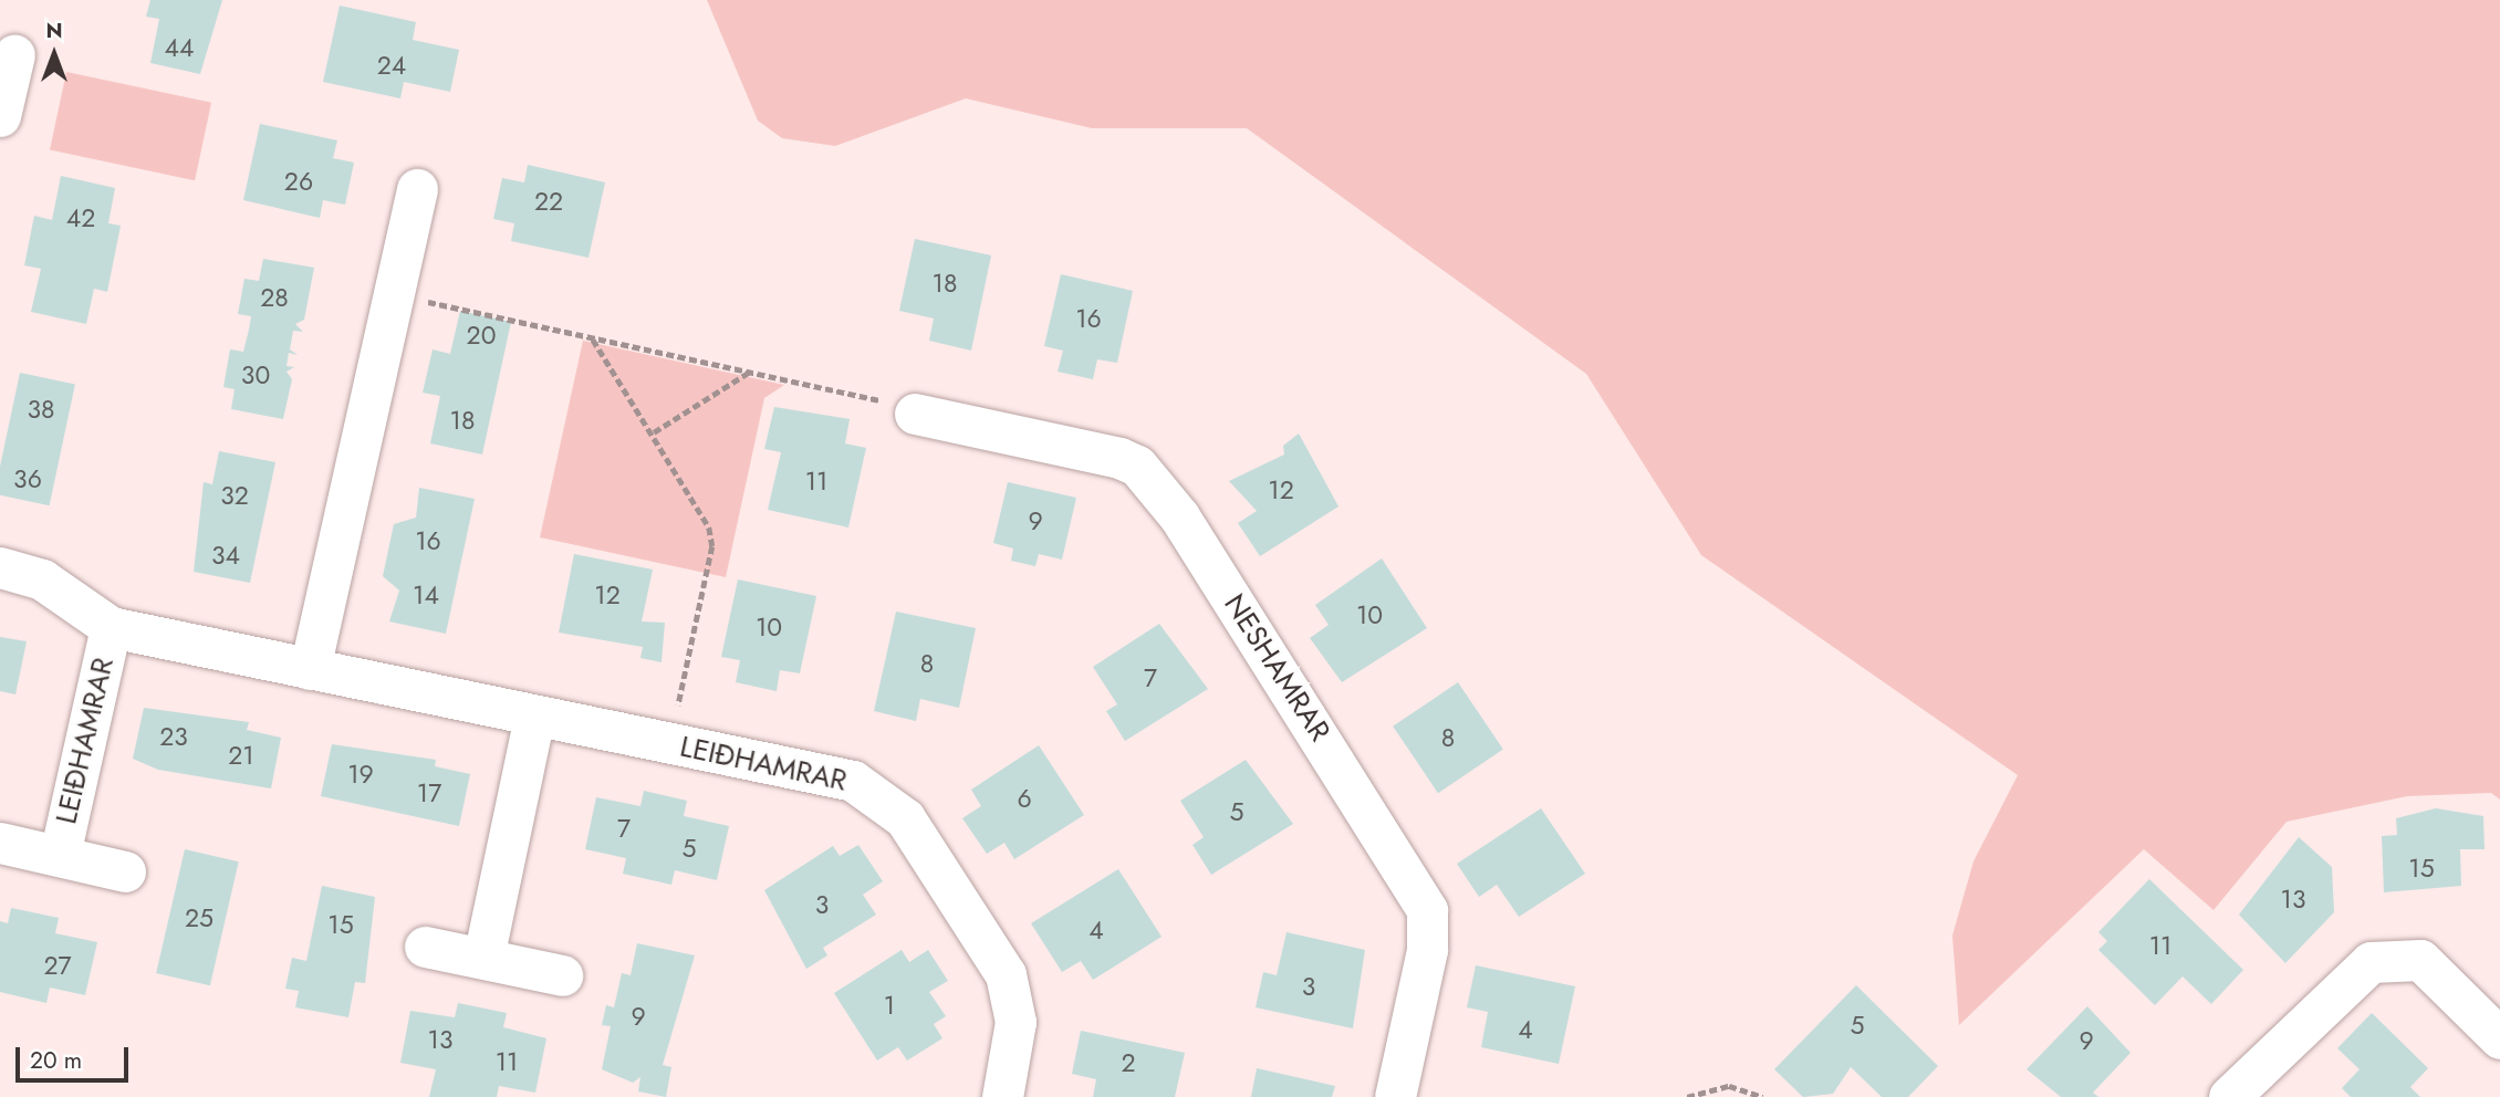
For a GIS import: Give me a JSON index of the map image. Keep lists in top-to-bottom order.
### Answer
{
  "streets": {
    "street": ["NESHAMRAR", "LEIÐHAMRAR"]
  },
  "house_numbers": [
    "44",
    "24",
    "26",
    "22",
    "42",
    "18",
    "28",
    "16",
    "20",
    "30",
    "38",
    "18",
    "36",
    "11",
    "12",
    "32",
    "9",
    "16",
    "34",
    "14",
    "12",
    "10",
    "10",
    "8",
    "7",
    "23",
    "8",
    "21",
    "19",
    "17",
    "6",
    "5",
    "7",
    "5",
    "15",
    "13",
    "3",
    "25",
    "15",
    "4",
    "11",
    "27",
    "3",
    "1",
    "9",
    "5",
    "4",
    "13",
    "9",
    "11",
    "2"
  ],
  "scale_bar": "20 m",
  "north": "top"
}
